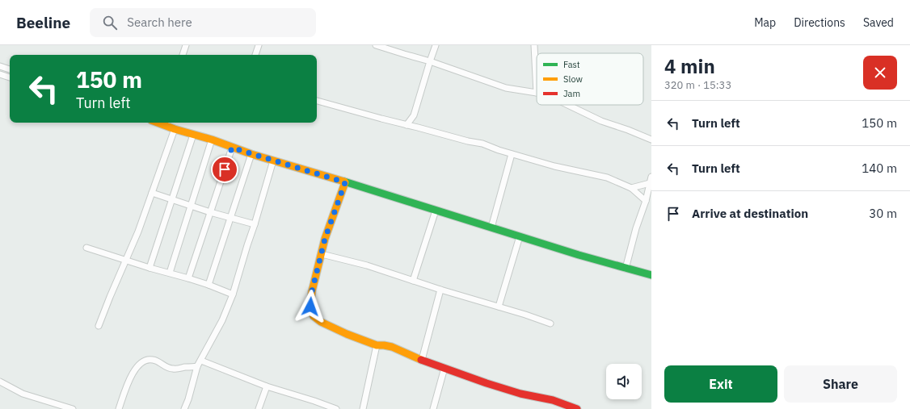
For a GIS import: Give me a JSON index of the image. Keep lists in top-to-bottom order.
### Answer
{
  "legend": ["Fast", "Slow", "Jam"],
  "page": {
    "header": "Beeline",
    "search": "Search here",
    "nav": ["Map", "Directions", "Saved"],
    "heading": ["4 min", "320 m · 15:33"],
    "turn": ["150 m", "Turn left"],
    "list": [
      {
        "name": "Turn left",
        "value": "150 m"
      },
      {
        "name": "Turn left",
        "value": "140 m"
      },
      {
        "name": "Arrive at destination",
        "value": "30 m"
      }
    ],
    "buttons": ["Exit", "Share"]
  }
}
